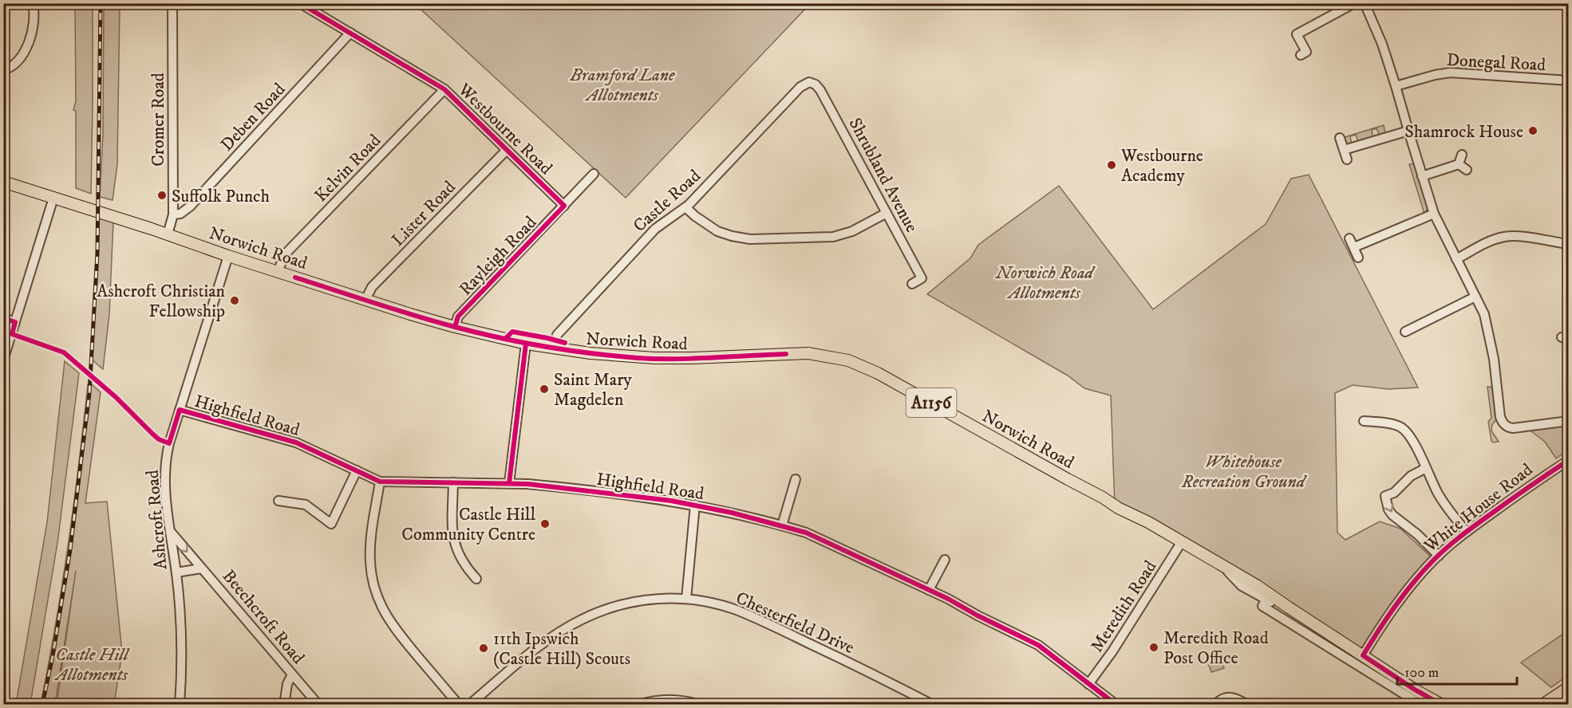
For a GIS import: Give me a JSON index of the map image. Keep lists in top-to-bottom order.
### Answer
{
  "streets": {
    "main road": ["Norwich Road", "A1156"],
    "street": [
      "Donegal Road",
      "Deben Road",
      "Cromer Road",
      "Westbourne Road",
      "Kelvin Road",
      "Shrubland Avenue",
      "Castle Road",
      "Lister Road",
      "Rayleigh Road",
      "Highfield Road",
      "White House Road",
      "Ashcroft Road",
      "Meredith Road",
      "Beechcroft Road",
      "Chesterfield Drive"
    ]
  },
  "crossings": [
    ["Deben Road", "Cromer Road"],
    ["Deben Road", "Westbourne Road"],
    ["Cromer Road", "Norwich Road"],
    ["Westbourne Road", "Kelvin Road"],
    ["Westbourne Road", "Lister Road"],
    ["Westbourne Road", "Rayleigh Road"],
    ["Kelvin Road", "Norwich Road"],
    ["Shrubland Avenue", "Castle Road"],
    ["Castle Road", "Norwich Road"],
    ["Lister Road", "Norwich Road"],
    ["Norwich Road", "Rayleigh Road"],
    ["Norwich Road", "White House Road"],
    ["Norwich Road", "Ashcroft Road"],
    ["Norwich Road", "Meredith Road"],
    ["Highfield Road", "Ashcroft Road"],
    ["Highfield Road", "Meredith Road"],
    ["Ashcroft Road", "Beechcroft Road"]
  ],
  "parks": [
    "Bramford Lane Allotments",
    "Norwich Road Allotments",
    "Whitehouse Recreation Ground",
    "Castle Hill Allotments"
  ],
  "places": [
    "Shamrock House",
    "Westbourne Academy",
    "Suffolk Punch",
    "Ashcroft Christian Fellowship",
    "Saint Mary Magdelen",
    "Castle Hill Community Centre",
    "Meredith Road Post Office",
    "11th Ipswich (Castle Hill) Scouts"
  ],
  "scale_bar": "100 m"
}
